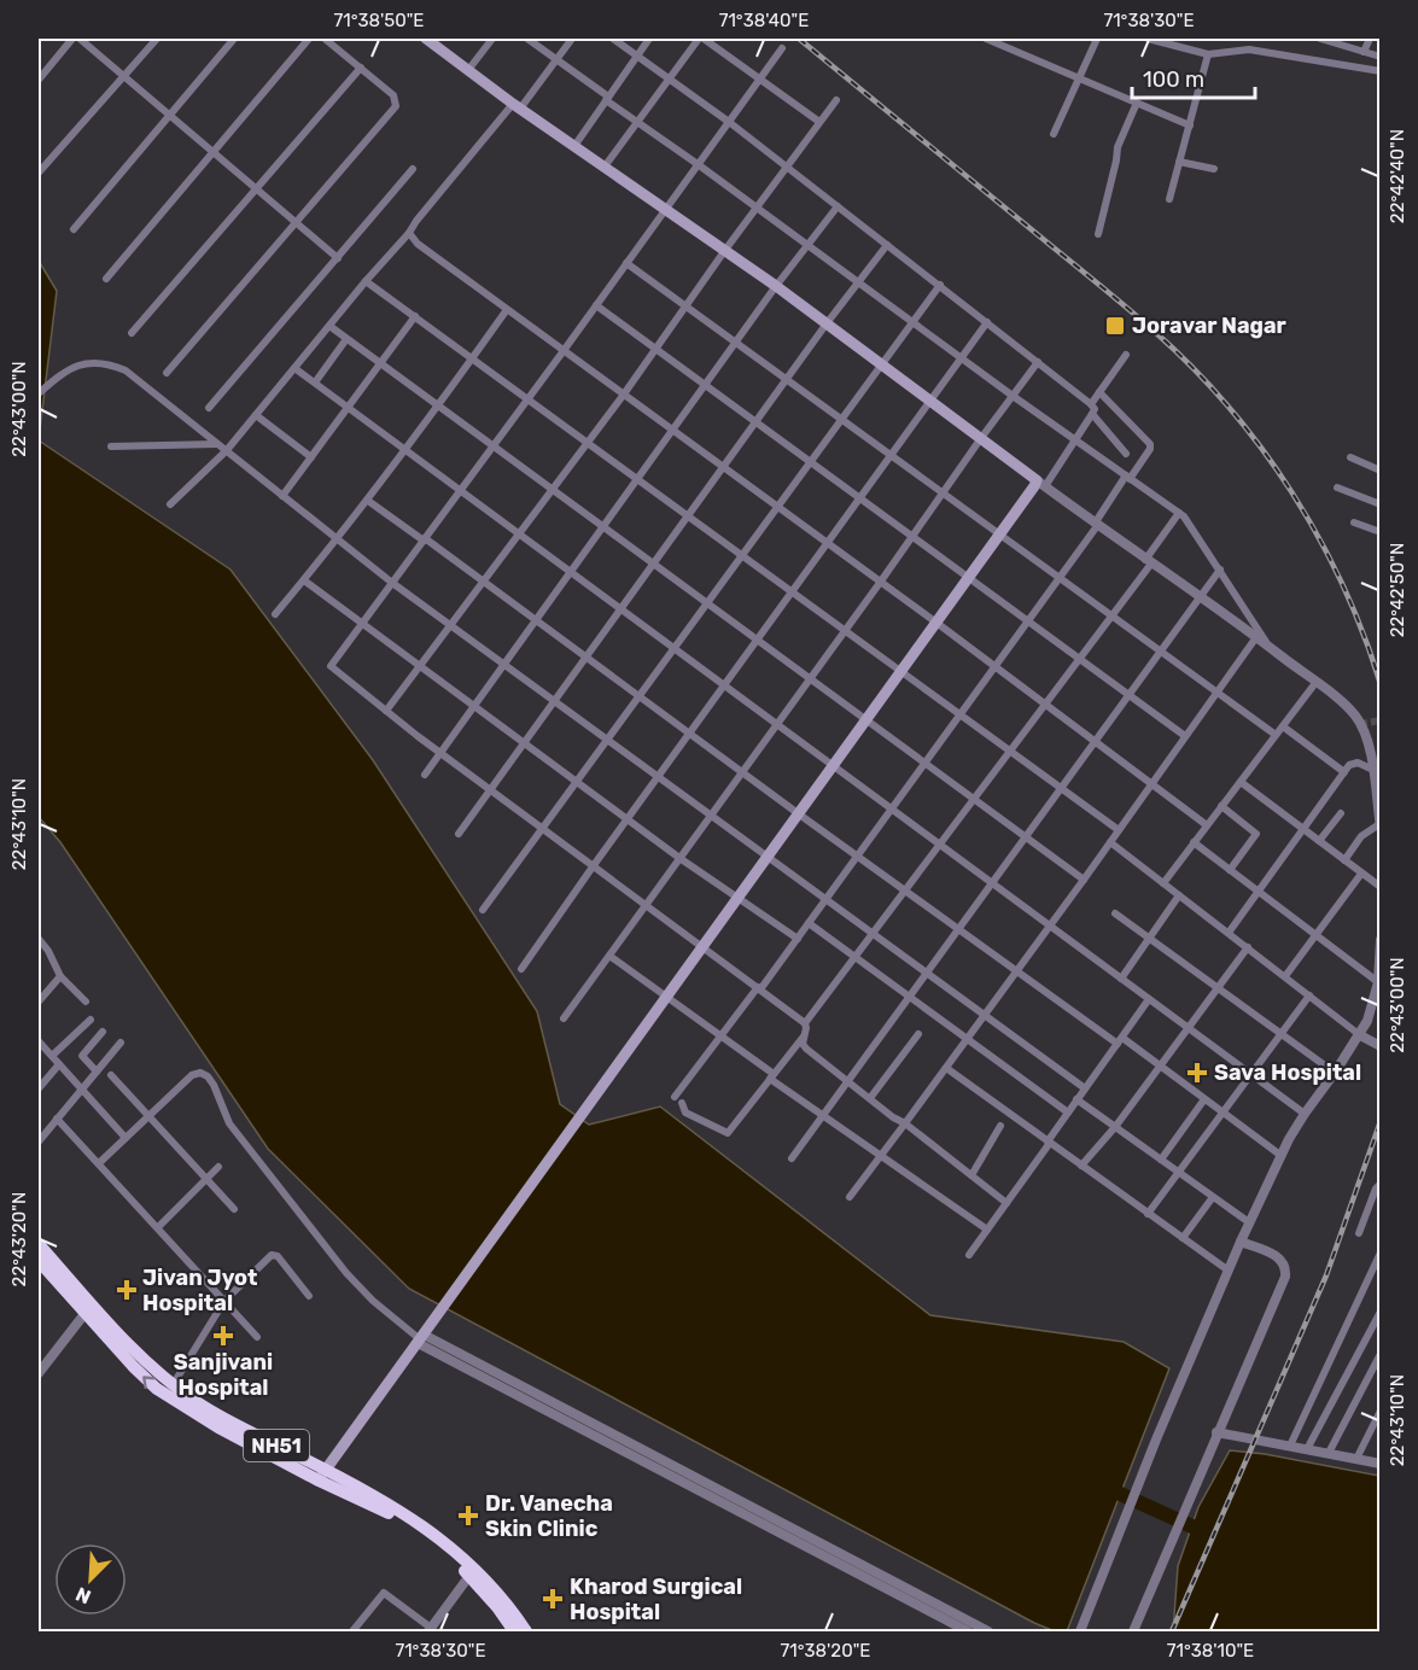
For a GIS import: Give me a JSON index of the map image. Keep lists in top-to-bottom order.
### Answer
{
  "streets": {
    "highway": ["NH51"]
  },
  "places": {
    "transit": ["Joravar Nagar"],
    "health": [
      "Sava Hospital",
      "Jivan Jyot Hospital",
      "Sanjivani Hospital",
      "Dr. Vanecha Skin Clinic",
      "Kharod Surgical Hospital"
    ]
  },
  "scale_bar": "100 m",
  "north": "bottom left",
  "coordinates": [
    "71°38'50\"E",
    "71°38'40\"E",
    "71°38'30\"E",
    "22°42'40\"N",
    "22°43'00\"N",
    "22°42'50\"N",
    "22°43'10\"N",
    "22°43'20\"N",
    "71°38'20\"E",
    "71°38'10\"E"
  ]
}
